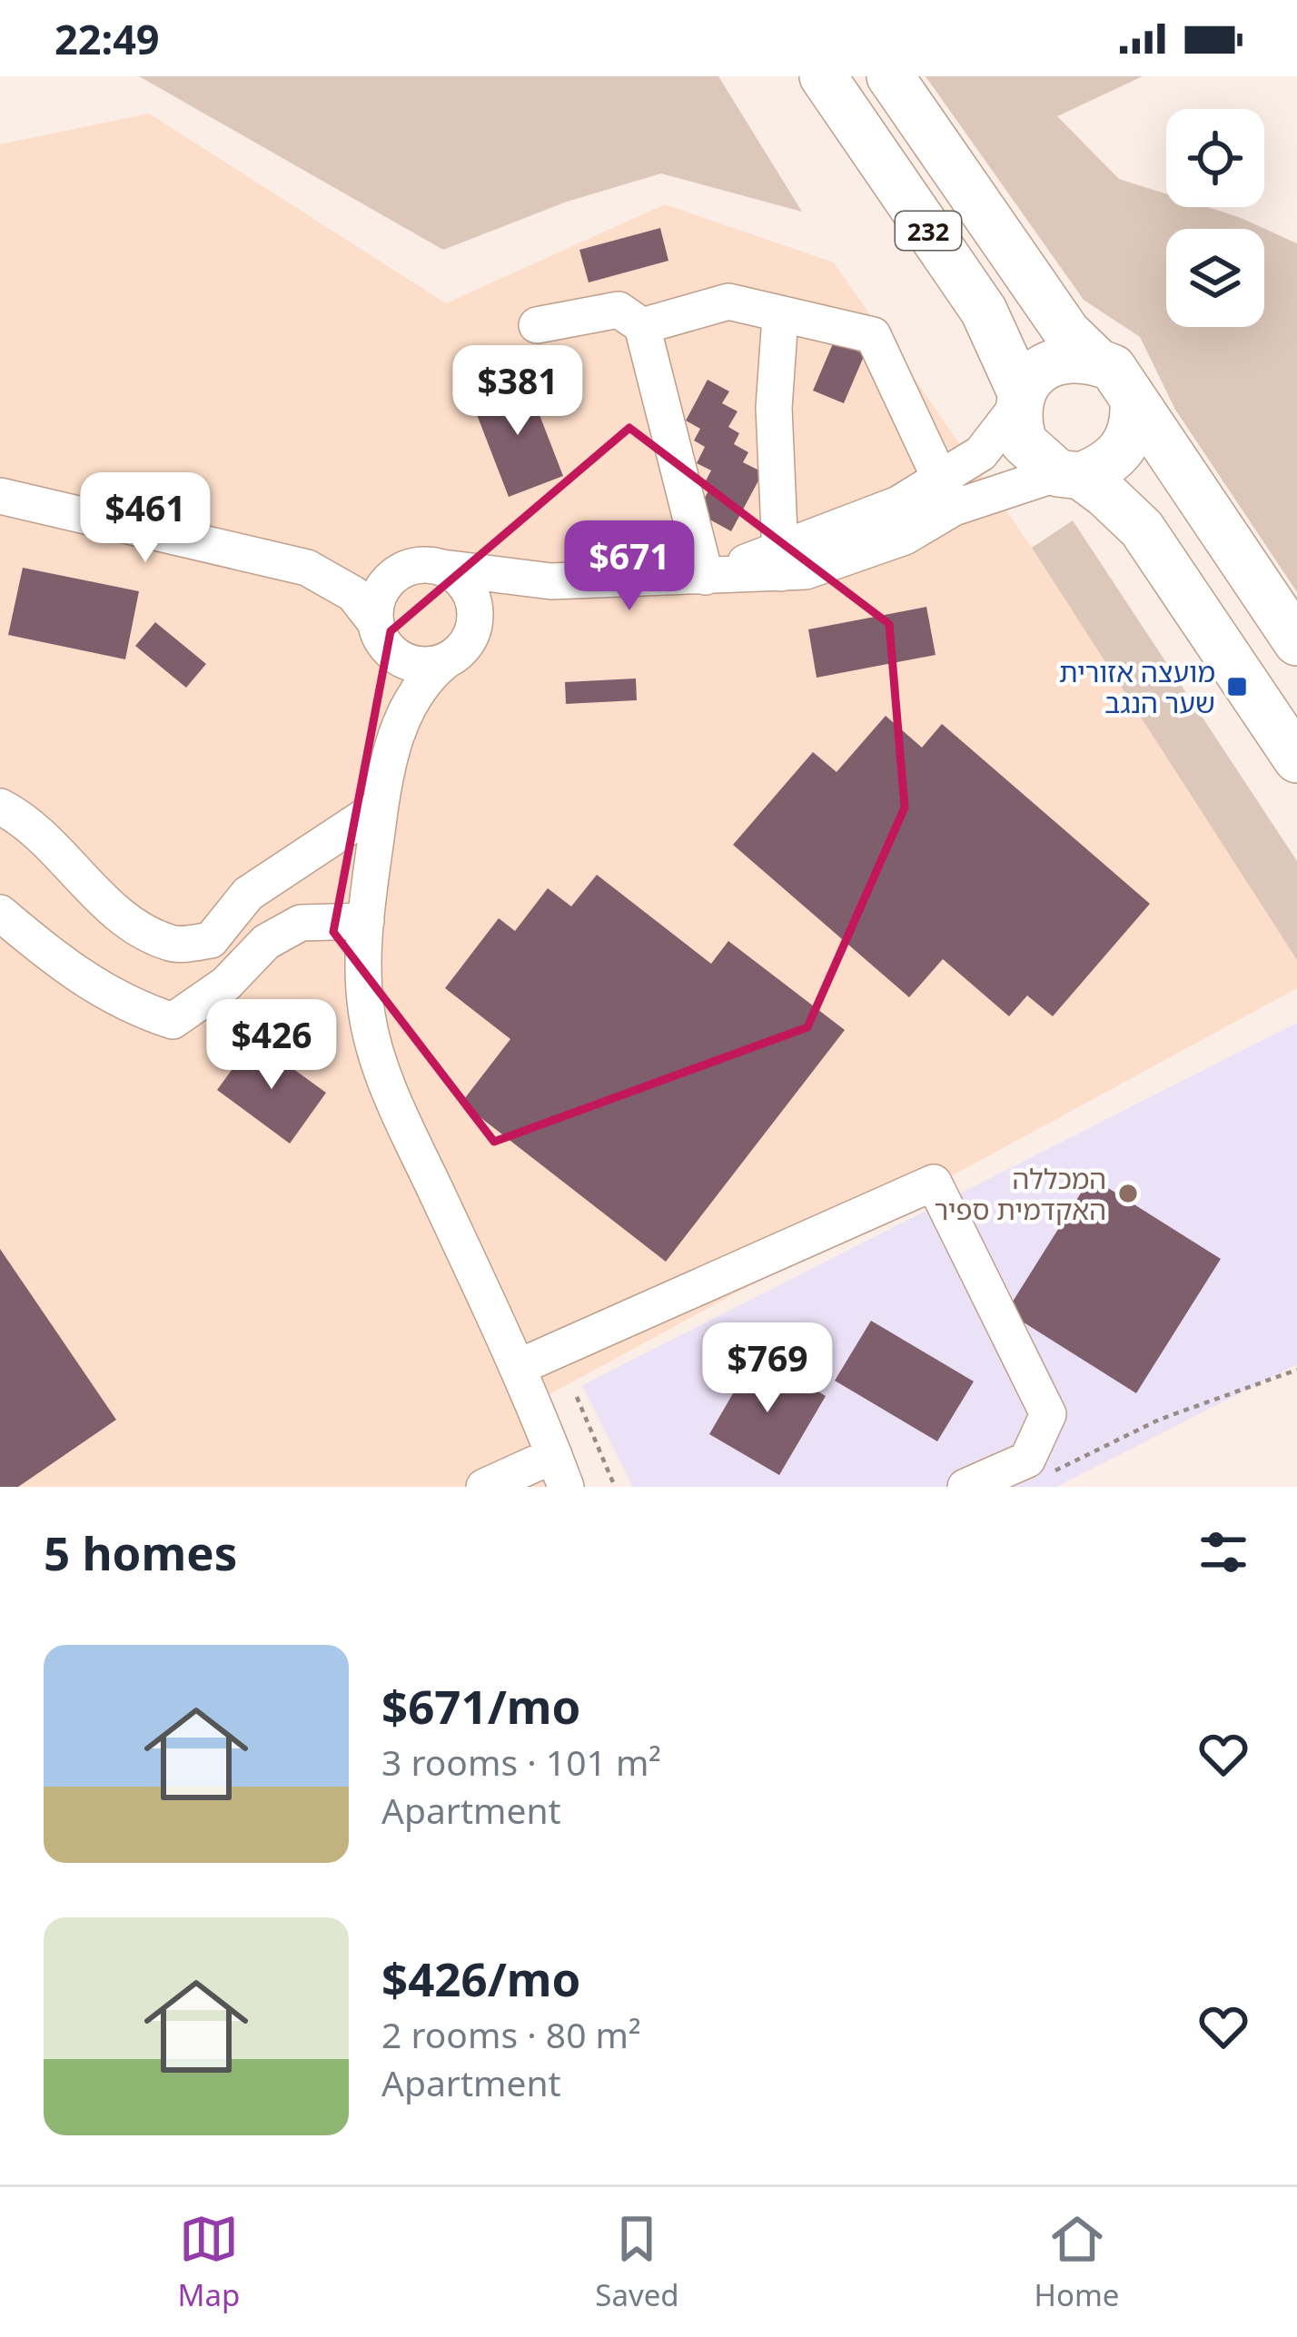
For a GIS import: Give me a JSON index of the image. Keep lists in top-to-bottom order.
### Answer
{
  "streets": {
    "main road": ["232"]
  },
  "places": {
    "transit": ["מועצה אזורית שער הנגב"],
    "other": ["המכללה האקדמית ספיר"]
  },
  "page": {
    "status": "22:49",
    "price": [
      "$381",
      "$461",
      "$671",
      "$426",
      "$769"
    ],
    "heading": "5 homes",
    "list": [
      {
        "name": "$671/mo",
        "note": "3 rooms · 101 m² · Apartment"
      },
      {
        "name": "$426/mo",
        "note": "2 rooms · 80 m² · Apartment"
      }
    ],
    "tabs": ["Map", "Saved", "Home"]
  }
}
